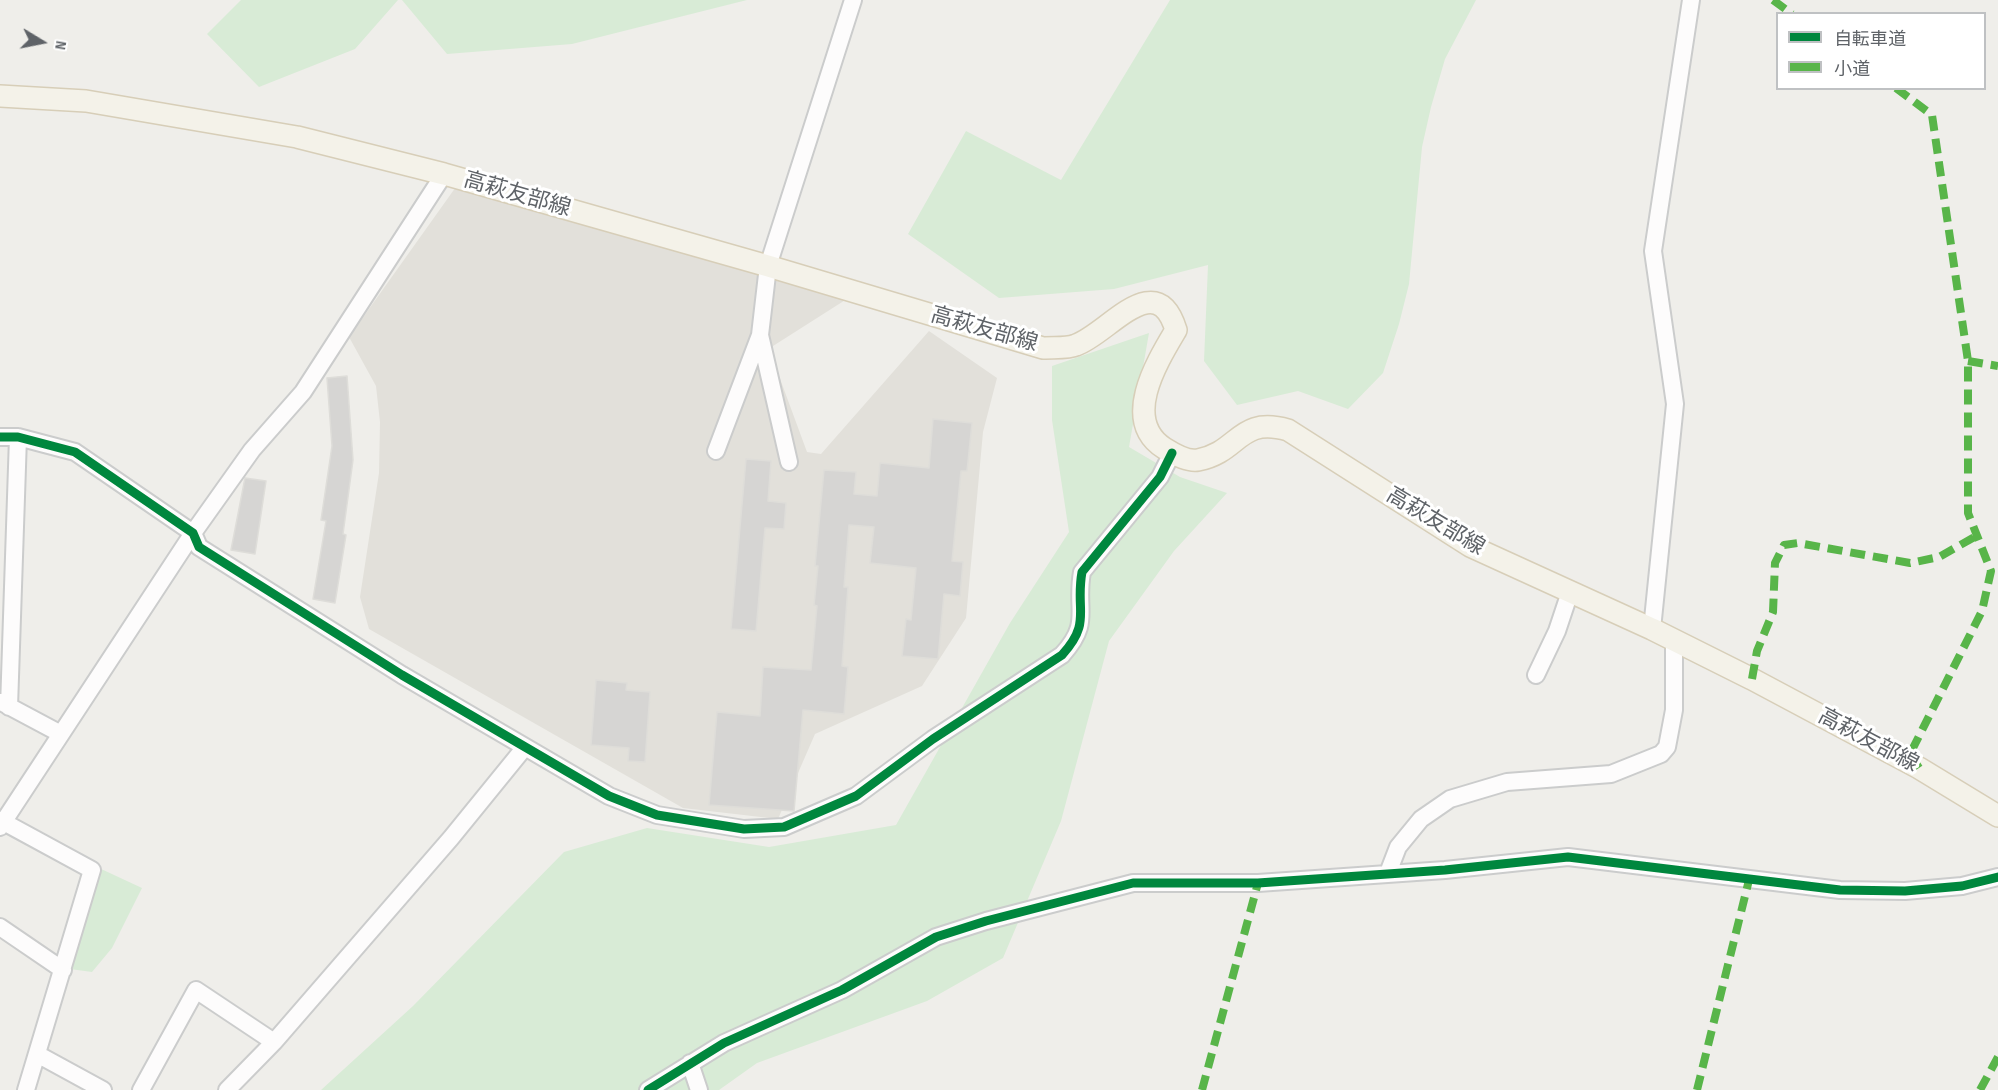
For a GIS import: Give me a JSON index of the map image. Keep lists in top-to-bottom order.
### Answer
{
  "streets": {
    "main road": ["高萩友部線"]
  },
  "legend": ["自転車道", "小道"],
  "north": "right"
}
